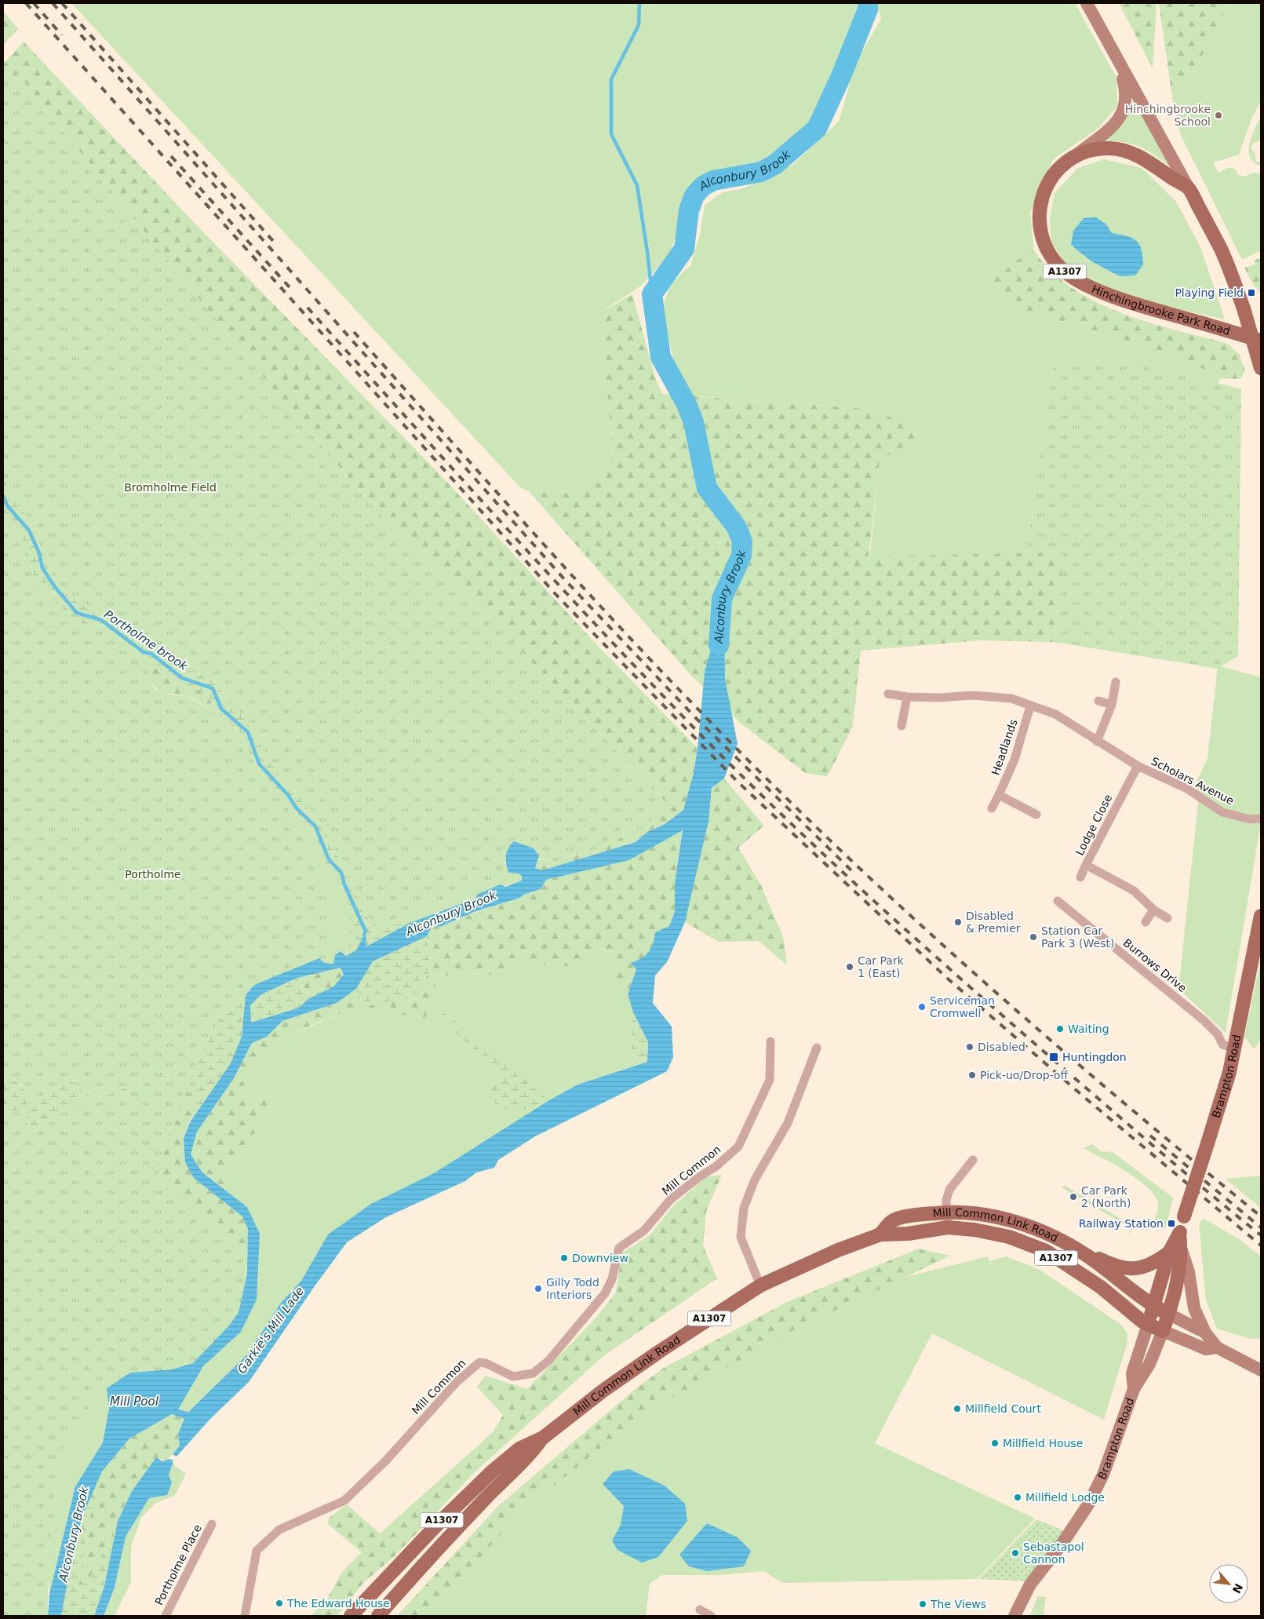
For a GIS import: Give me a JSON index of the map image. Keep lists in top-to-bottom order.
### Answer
{
  "streets": {
    "main road": [
      "A1307",
      "Hinchingbrooke Park Road",
      "Brampton Road",
      "Mill Common Link Road"
    ],
    "street": [
      "Headlands",
      "Scholars Avenue",
      "Lodge Close",
      "Burrows Drive",
      "Mill Common",
      "Portholme Place"
    ]
  },
  "crossings": [
    ["A1307", "Hinchingbrooke Park Road"],
    ["A1307", "Brampton Road"],
    ["A1307", "Mill Common Link Road"],
    ["Headlands", "Scholars Avenue"],
    ["Scholars Avenue", "Lodge Close"],
    ["Burrows Drive", "Brampton Road"],
    ["Brampton Road", "Mill Common Link Road"]
  ],
  "water": [
    "Alconbury Brook",
    "Portholme brook",
    "Garkie's Mill Lade",
    "Mill Pool"
  ],
  "parks": ["Bromholme Field", "Portholme"],
  "places": {
    "other": [
      "Hinchingbrooke School",
      "Disabled & Premier",
      "Station Car Park 3 (West)",
      "Car Park 1 (East)",
      "Serviceman Cromwell",
      "Waiting",
      "Disabled",
      "Pick-uo/Drop-off",
      "Car Park 2 (North)",
      "Downview",
      "Gilly Todd Interiors",
      "Millfield Court",
      "Millfield House",
      "Millfield Lodge",
      "Sebastapol Cannon",
      "The Edward House",
      "The Views"
    ],
    "transit": ["Playing Field", "Huntingdon", "Railway Station"]
  },
  "north": "bottom right"
}
